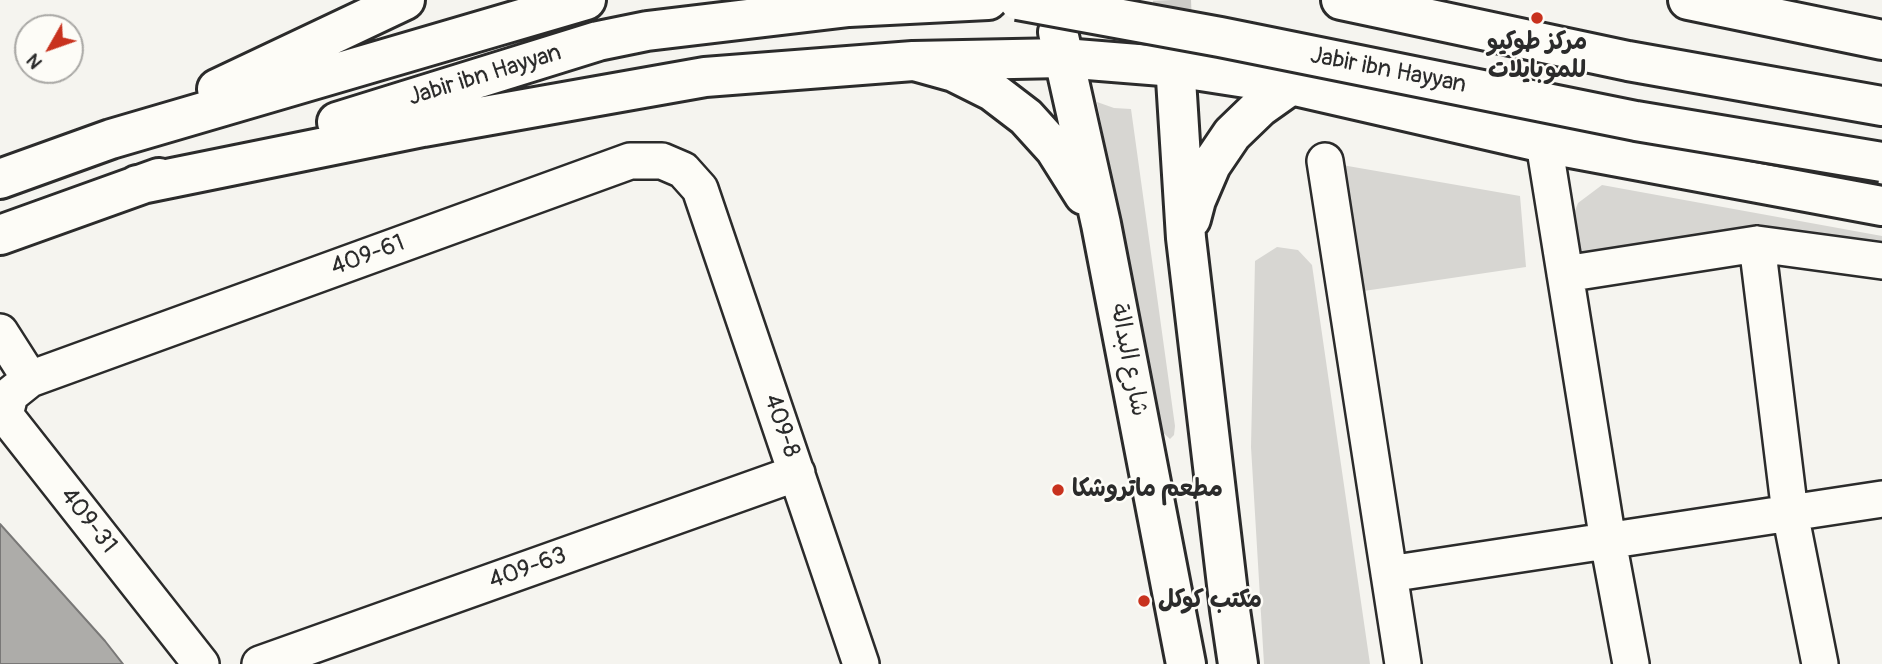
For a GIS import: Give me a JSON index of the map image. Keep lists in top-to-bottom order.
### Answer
{
  "streets": {
    "main road": ["Jabir ibn Hayyan", "شارع البدالة"],
    "street": [
      "409-61",
      "409-8",
      "409-31",
      "409-63"
    ]
  },
  "crossings": [
    ["409-61", "409-8"],
    ["409-61", "409-31"],
    ["409-8", "409-63"]
  ],
  "places": ["مركز طوكيو للموبايلات", "مطعم ماتروشكا", "مكتب كوكل"],
  "north": "bottom left"
}
